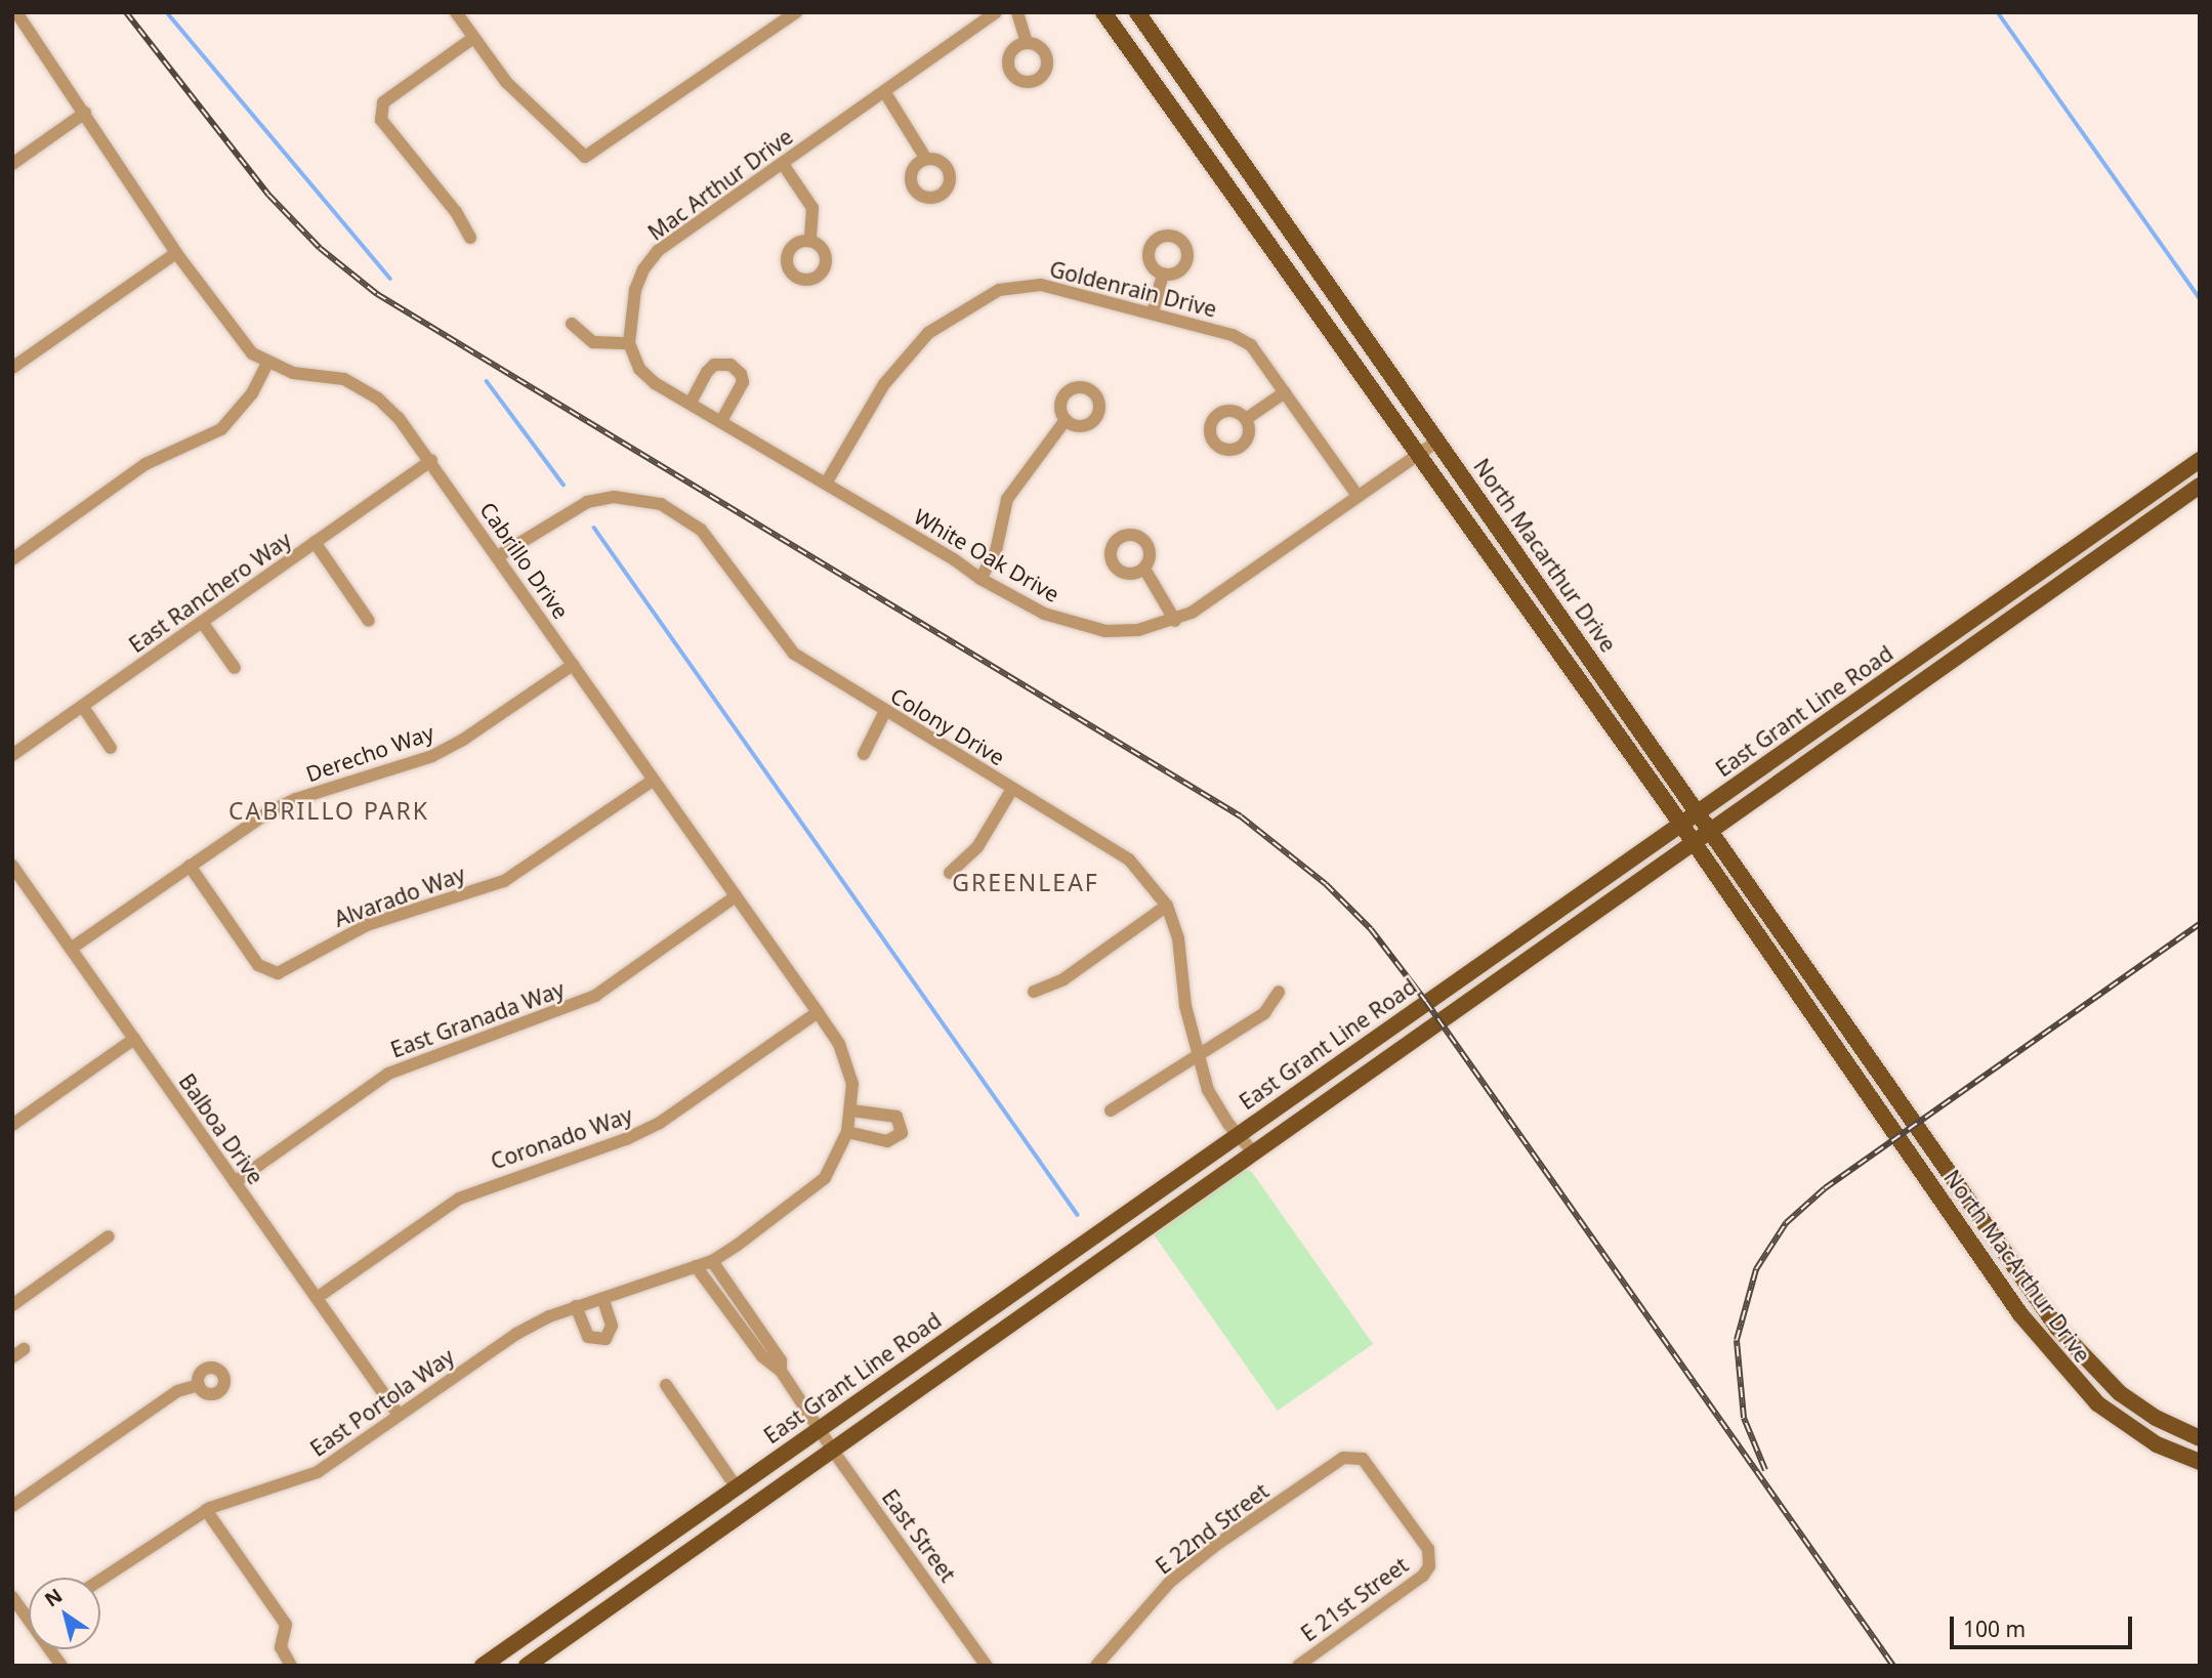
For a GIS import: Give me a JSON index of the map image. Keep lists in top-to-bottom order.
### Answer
{
  "streets": {
    "main road": ["North Macarthur Drive", "East Grant Line Road", "North MacArthur Drive"],
    "street": [
      "Mac Arthur Drive",
      "Goldenrain Drive",
      "White Oak Drive",
      "Cabrillo Drive",
      "East Ranchero Way",
      "Colony Drive",
      "Derecho Way",
      "Alvarado Way",
      "East Granada Way",
      "Balboa Drive",
      "Coronado Way",
      "East Portola Way",
      "E 22nd Street",
      "East Street",
      "E 21st Street"
    ]
  },
  "crossings": [
    ["Mac Arthur Drive", "White Oak Drive"],
    ["Goldenrain Drive", "White Oak Drive"],
    ["White Oak Drive", "North Macarthur Drive"],
    ["North Macarthur Drive", "East Grant Line Road"],
    ["North Macarthur Drive", "North MacArthur Drive"],
    ["Cabrillo Drive", "East Ranchero Way"],
    ["Cabrillo Drive", "Colony Drive"],
    ["Cabrillo Drive", "Derecho Way"],
    ["Cabrillo Drive", "Alvarado Way"],
    ["Cabrillo Drive", "East Granada Way"],
    ["Cabrillo Drive", "Coronado Way"],
    ["Cabrillo Drive", "East Portola Way"],
    ["East Grant Line Road", "Colony Drive"],
    ["East Grant Line Road", "North MacArthur Drive"],
    ["East Grant Line Road", "East Street"],
    ["Derecho Way", "Alvarado Way"],
    ["Derecho Way", "Balboa Drive"],
    ["East Granada Way", "Balboa Drive"],
    ["Balboa Drive", "Coronado Way"],
    ["Balboa Drive", "East Portola Way"],
    ["E 22nd Street", "E 21st Street"]
  ],
  "districts": ["CABRILLO PARK", "GREENLEAF"],
  "scale_bar": "100 m",
  "north": "top left"
}
